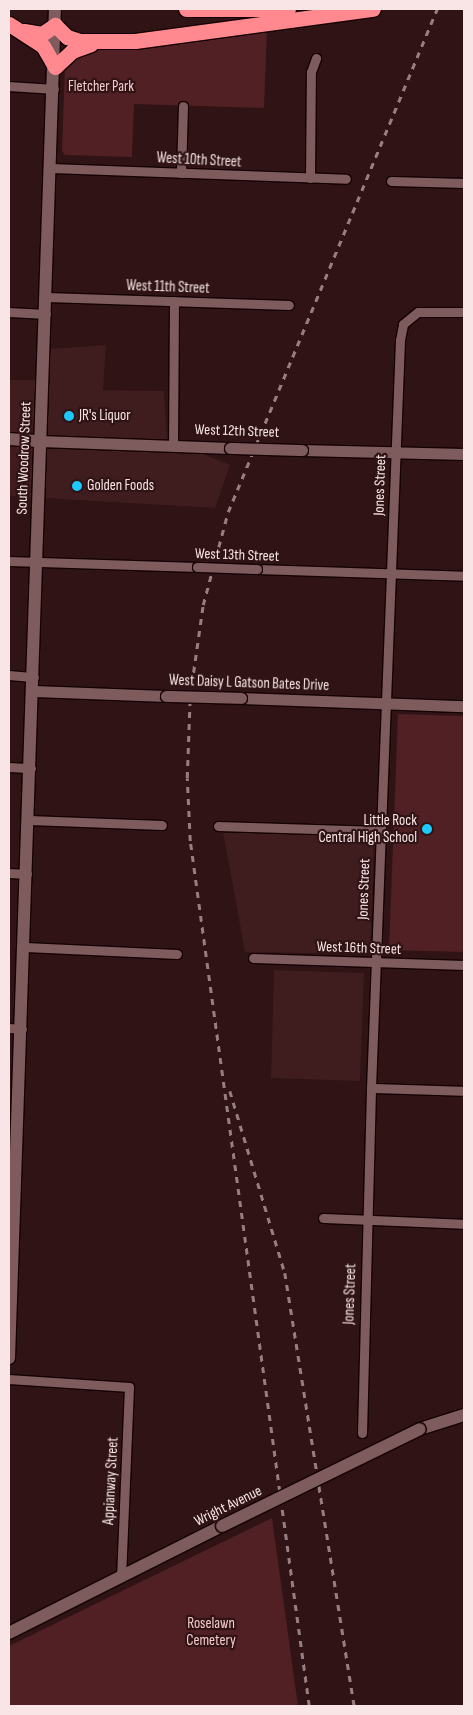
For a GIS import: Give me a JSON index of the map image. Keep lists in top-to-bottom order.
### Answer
{
  "streets": {
    "main road": ["West 12th Street", "South Woodrow Street", "Wright Avenue"],
    "street": [
      "West 10th Street",
      "West 11th Street",
      "Jones Street",
      "West 13th Street",
      "West Daisy L Gatson Bates Drive",
      "West 16th Street",
      "Appianway Street"
    ]
  },
  "crossings": [
    ["West 10th Street", "South Woodrow Street"],
    ["West 11th Street", "South Woodrow Street"],
    ["West 12th Street", "South Woodrow Street"],
    ["West 12th Street", "Jones Street"],
    ["South Woodrow Street", "West 13th Street"],
    ["South Woodrow Street", "West Daisy L Gatson Bates Drive"],
    ["Jones Street", "West 13th Street"],
    ["Jones Street", "West Daisy L Gatson Bates Drive"],
    ["Jones Street", "West 16th Street"],
    ["Appianway Street", "Wright Avenue"]
  ],
  "parks": ["Fletcher Park", "Roselawn Cemetery"],
  "places": ["JR's Liquor", "Golden Foods", "Little Rock Central High School"]
}
